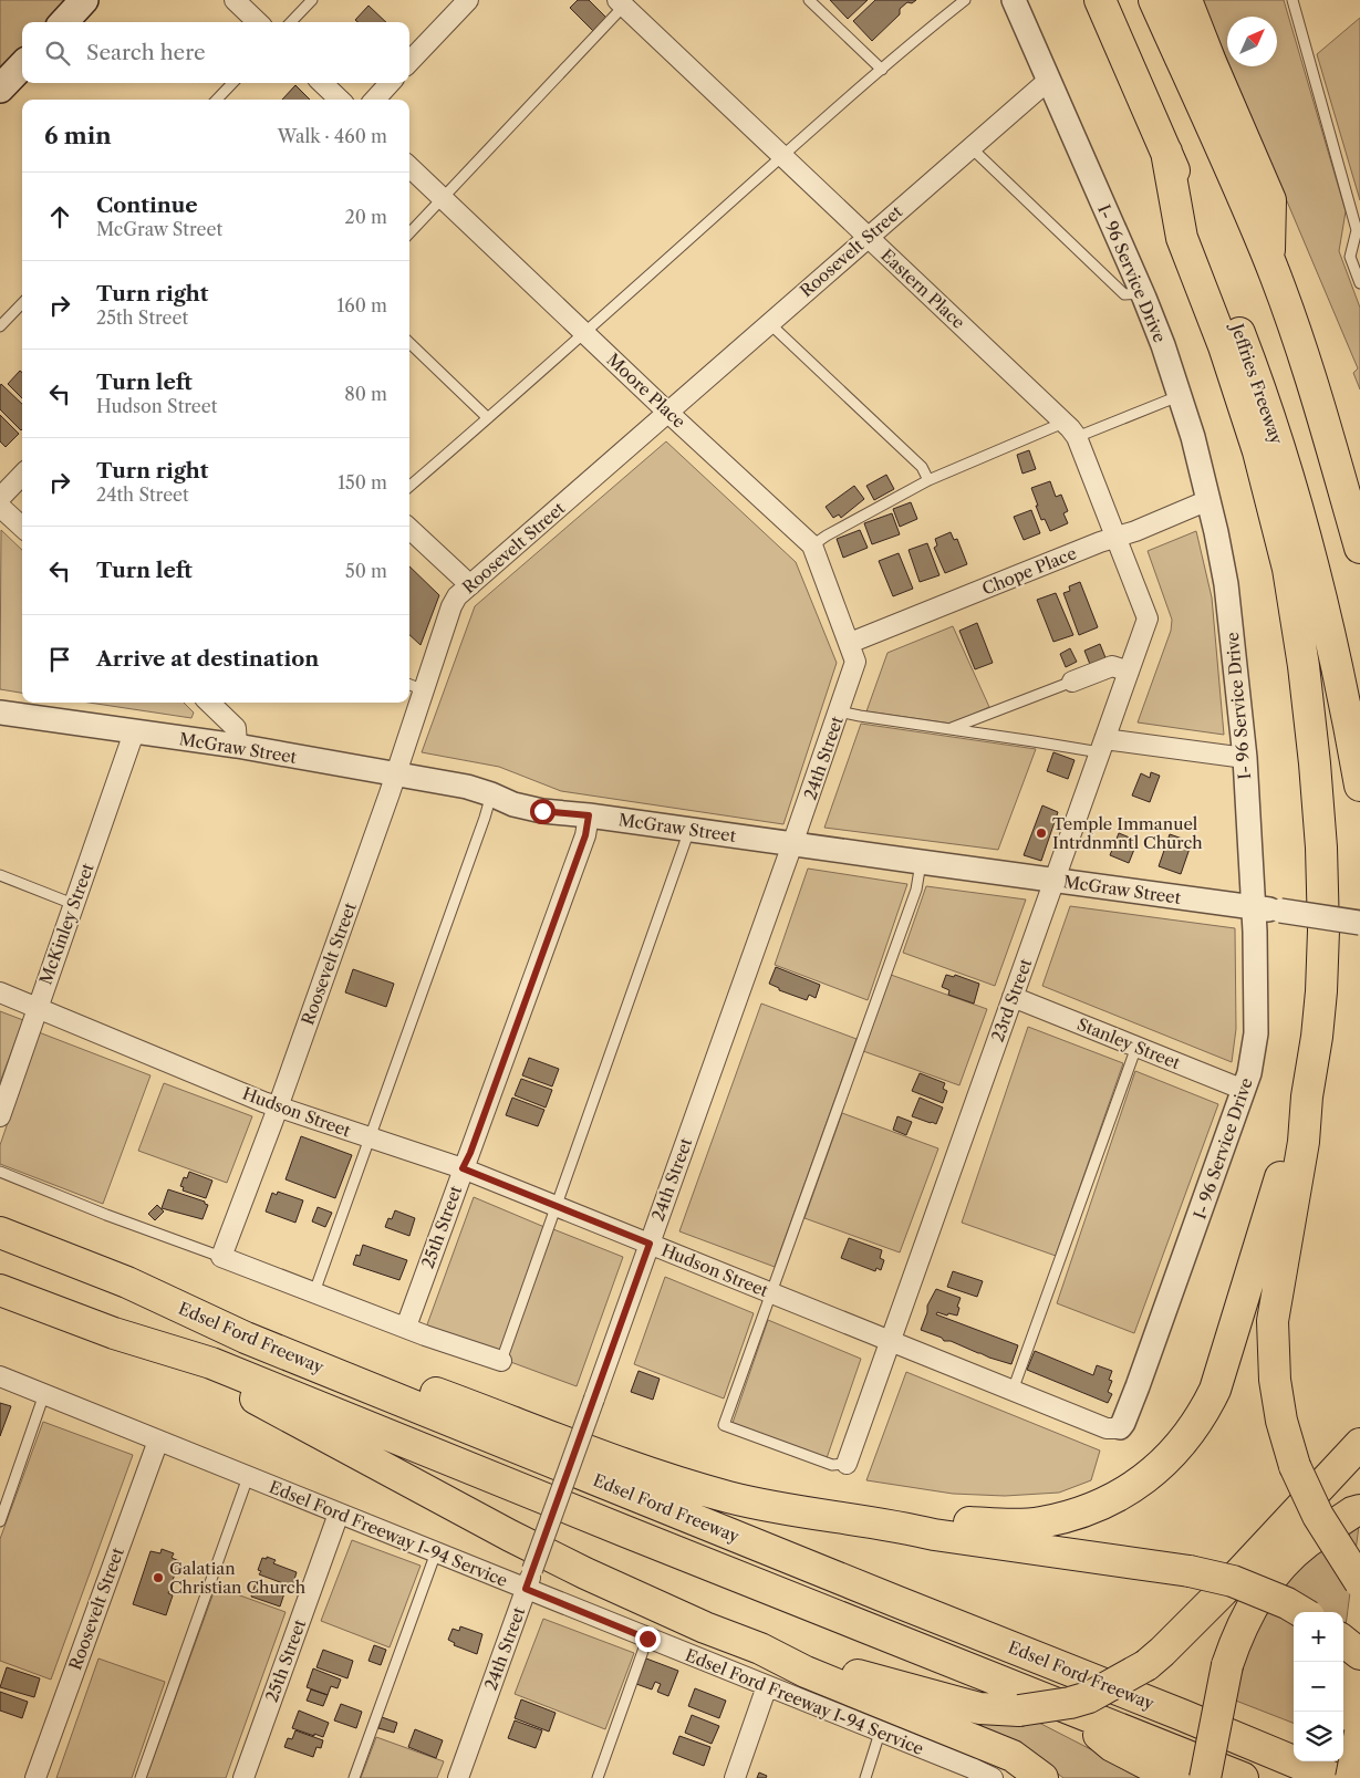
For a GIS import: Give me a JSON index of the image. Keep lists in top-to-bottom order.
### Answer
{
  "streets": {
    "highway": ["Jeffries Freeway", "Edsel Ford Freeway"],
    "street": [
      "Roosevelt Street",
      "I- 96 Service Drive",
      "Eastern Place",
      "Moore Place",
      "Chope Place",
      "McGraw Street",
      "24th Street",
      "McKinley Street",
      "23rd Street",
      "Stanley Street",
      "Hudson Street",
      "25th Street",
      "Edsel Ford Freeway I-94 Service"
    ]
  },
  "crossings": [
    ["Roosevelt Street", "I- 96 Service Drive"],
    ["Roosevelt Street", "Eastern Place"],
    ["Roosevelt Street", "Moore Place"],
    ["Roosevelt Street", "McGraw Street"],
    ["Roosevelt Street", "Hudson Street"],
    ["Roosevelt Street", "Edsel Ford Freeway I-94 Service"],
    ["I- 96 Service Drive", "Chope Place"],
    ["I- 96 Service Drive", "McGraw Street"],
    ["I- 96 Service Drive", "Stanley Street"],
    ["I- 96 Service Drive", "Hudson Street"],
    ["Eastern Place", "Chope Place"],
    ["Eastern Place", "23rd Street"],
    ["Moore Place", "Chope Place"],
    ["Moore Place", "24th Street"],
    ["Chope Place", "24th Street"],
    ["Chope Place", "23rd Street"],
    ["McGraw Street", "24th Street"],
    ["McGraw Street", "McKinley Street"],
    ["McGraw Street", "23rd Street"],
    ["McGraw Street", "25th Street"],
    ["24th Street", "Hudson Street"],
    ["24th Street", "Edsel Ford Freeway I-94 Service"],
    ["McKinley Street", "Hudson Street"],
    ["23rd Street", "Stanley Street"],
    ["23rd Street", "Hudson Street"],
    ["Hudson Street", "25th Street"],
    ["25th Street", "Edsel Ford Freeway I-94 Service"]
  ],
  "places": ["Temple Immanuel Intrdnmntl Church", "Galatian Christian Church"],
  "north": "top right",
  "page": {
    "search": "Search here",
    "heading": ["6 min", "Walk · 460 m"],
    "list": [
      ["Continue", "McGraw Street", "20 m"],
      ["Turn right", "25th Street", "160 m"],
      ["Turn left", "Hudson Street", "80 m"],
      ["Turn right", "24th Street", "150 m"],
      ["Turn left", "50 m"],
      "Arrive at destination"
    ],
    "map_buttons": ["+", "−"]
  }
}
